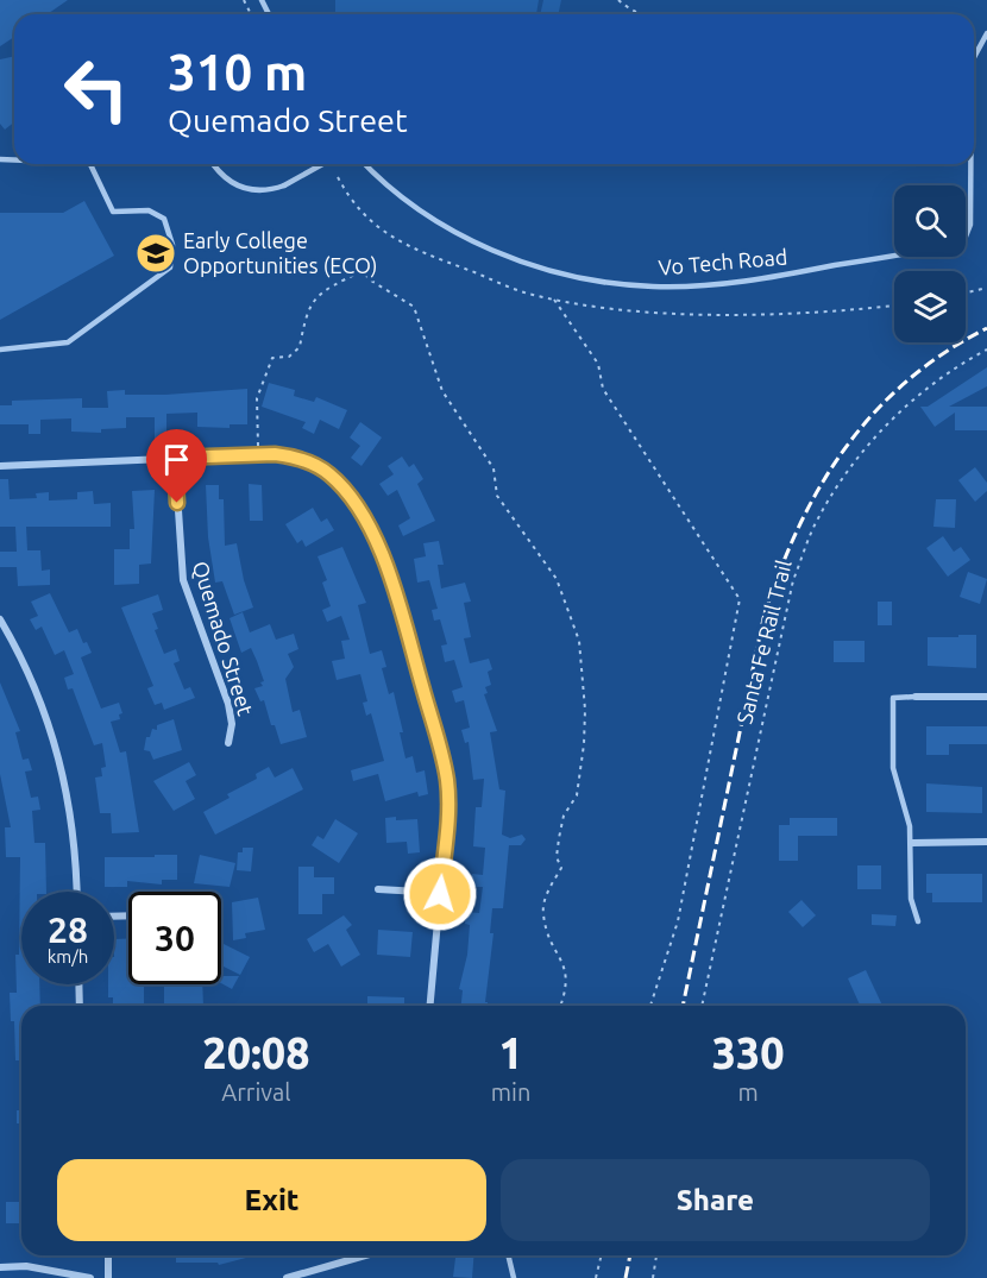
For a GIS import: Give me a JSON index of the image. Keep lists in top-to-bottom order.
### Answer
{
  "streets": {
    "street": ["Quemado Street"],
    "lane": ["Vo Tech Road"],
    "path": ["Santa Fe Rail Trail"]
  },
  "places": {
    "school or university": ["Early College Opportunities (ECO)"]
  },
  "page": {
    "turn": ["310 m", "Quemado Street"],
    "speed": "28 km/h",
    "limit": "30",
    "eta": [
      "20:08",
      "Arrival",
      "1",
      "min",
      "330",
      "m"
    ],
    "buttons": ["Exit", "Share"]
  }
}
